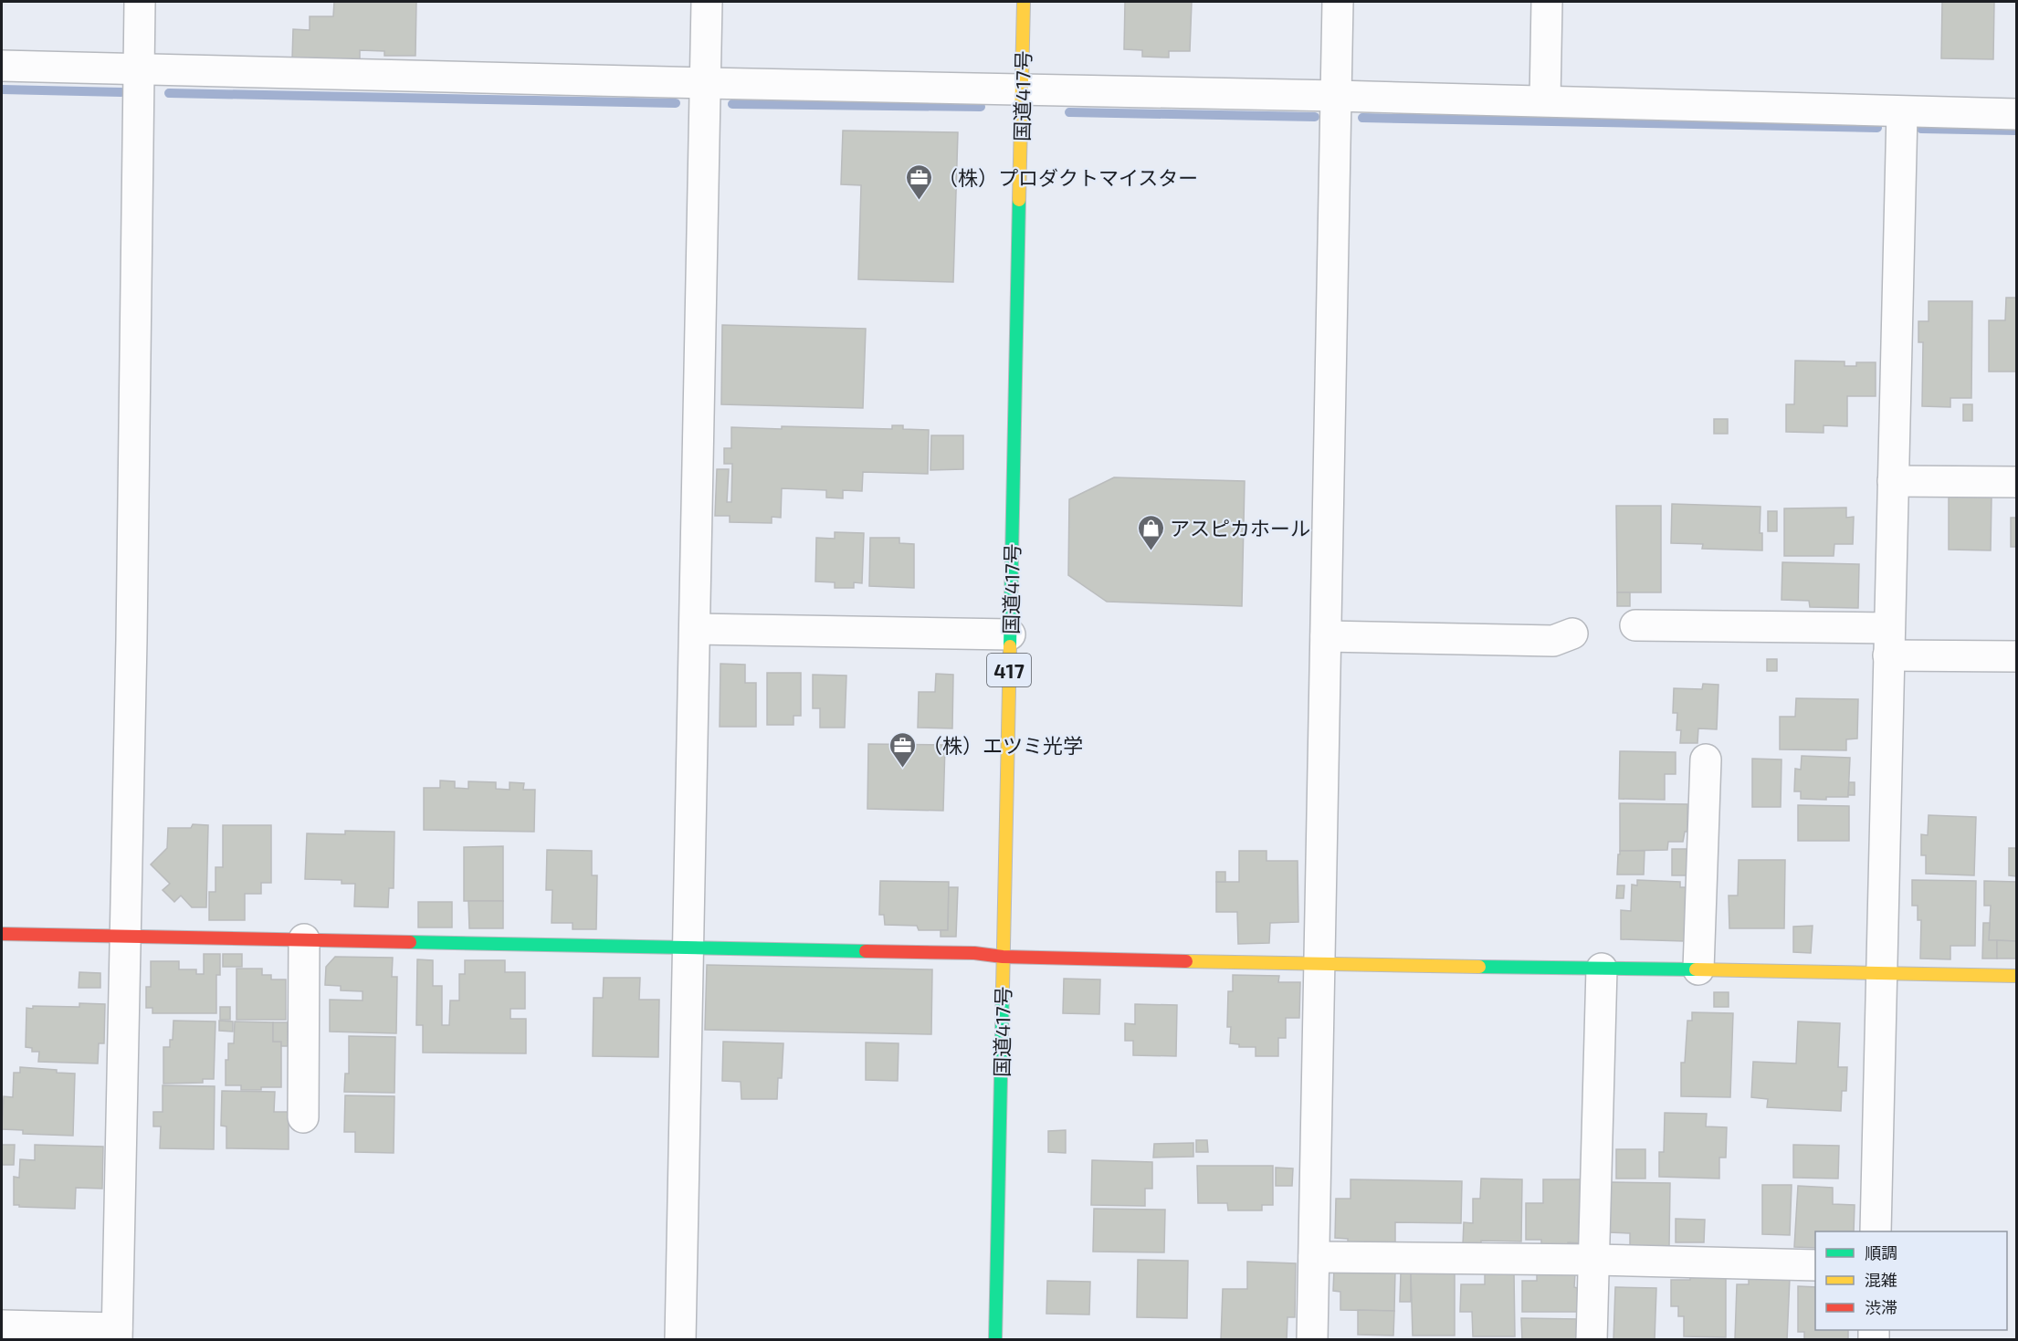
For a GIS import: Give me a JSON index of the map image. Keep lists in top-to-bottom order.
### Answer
{
  "streets": {
    "main road": ["国道417号", "417"]
  },
  "places": {
    "office": ["（株）プロダクトマイスター", "（株）エツミ光学"],
    "shop": ["アスピカホール"]
  },
  "legend": ["順調", "混雑", "渋滞"]
}
